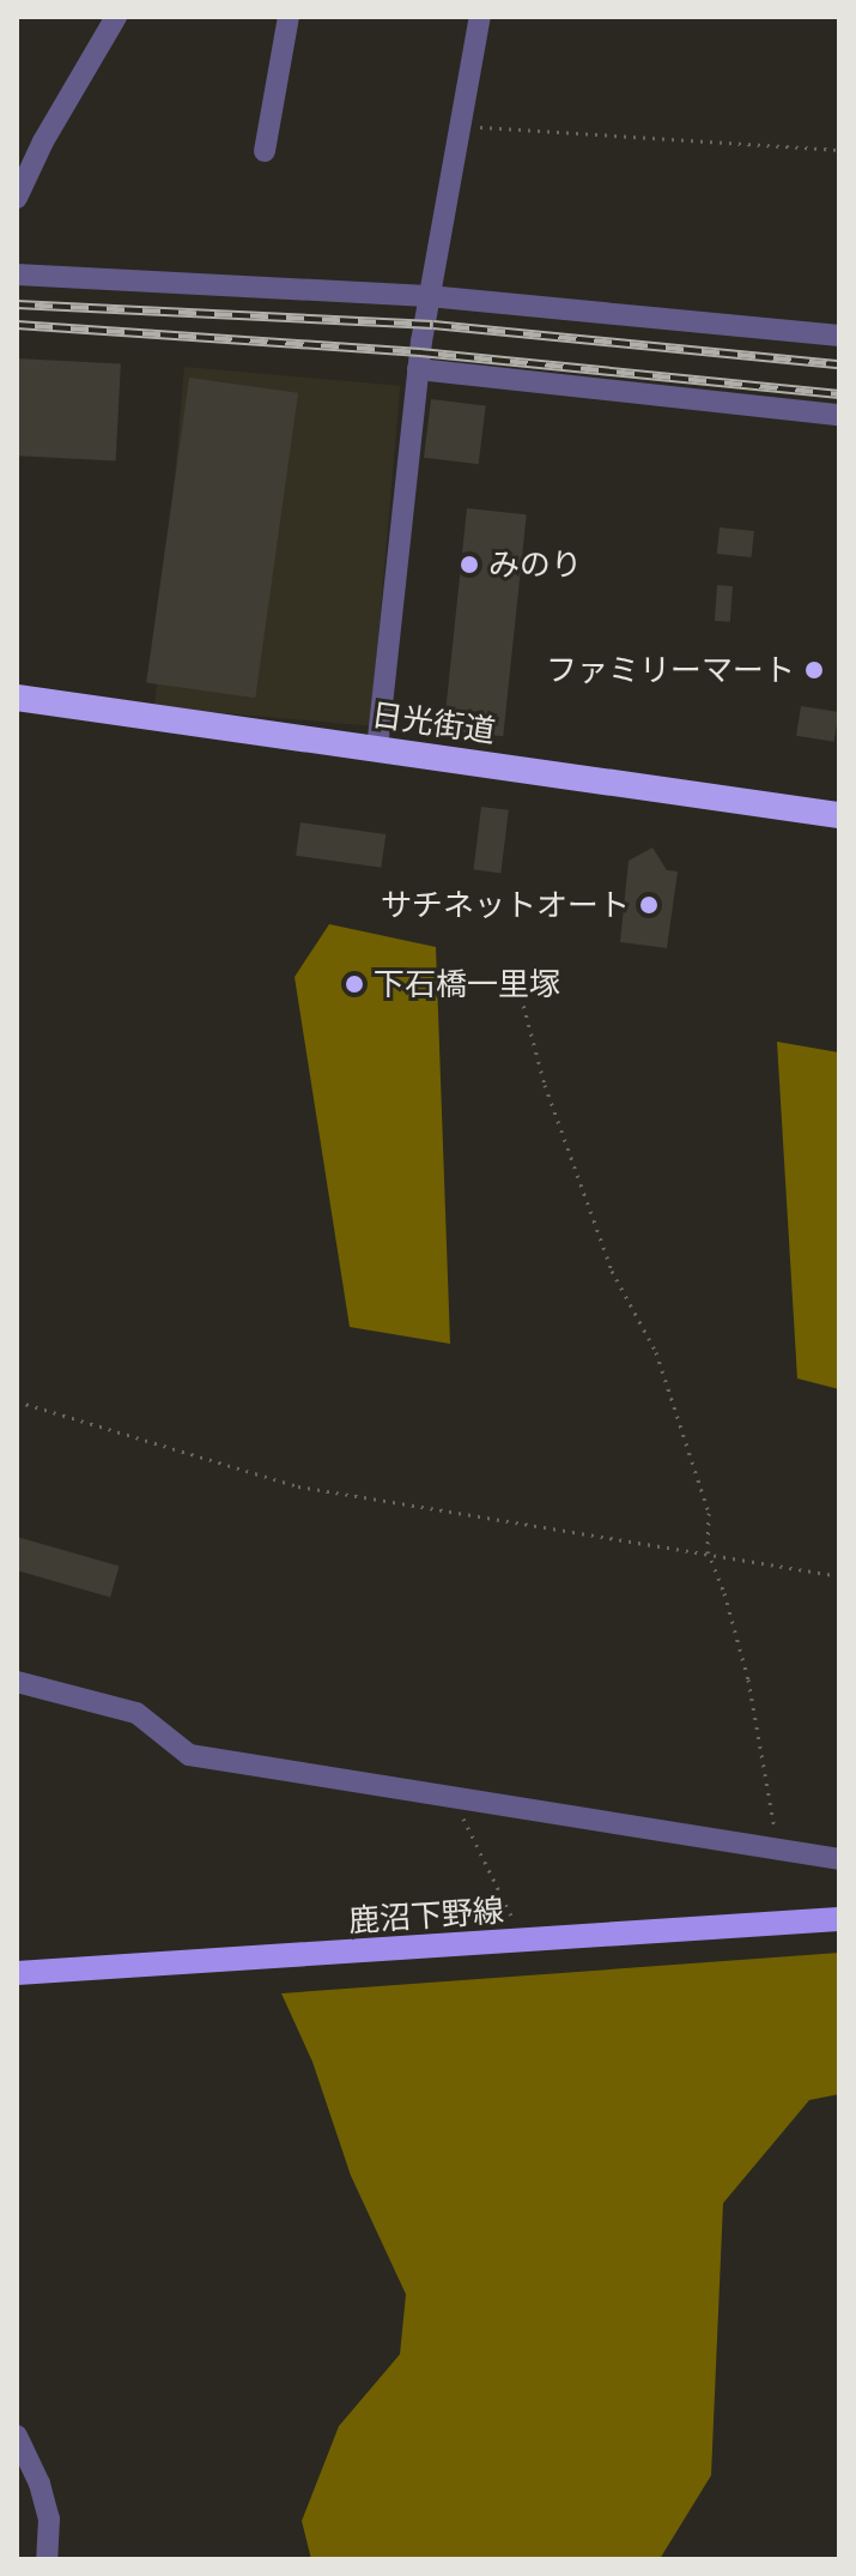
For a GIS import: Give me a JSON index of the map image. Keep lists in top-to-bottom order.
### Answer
{
  "streets": {
    "highway": ["日光街道"],
    "main road": ["鹿沼下野線"]
  },
  "places": [
    "みのり",
    "ファミリーマート",
    "サチネットオート",
    "下石橋一里塚"
  ]
}
